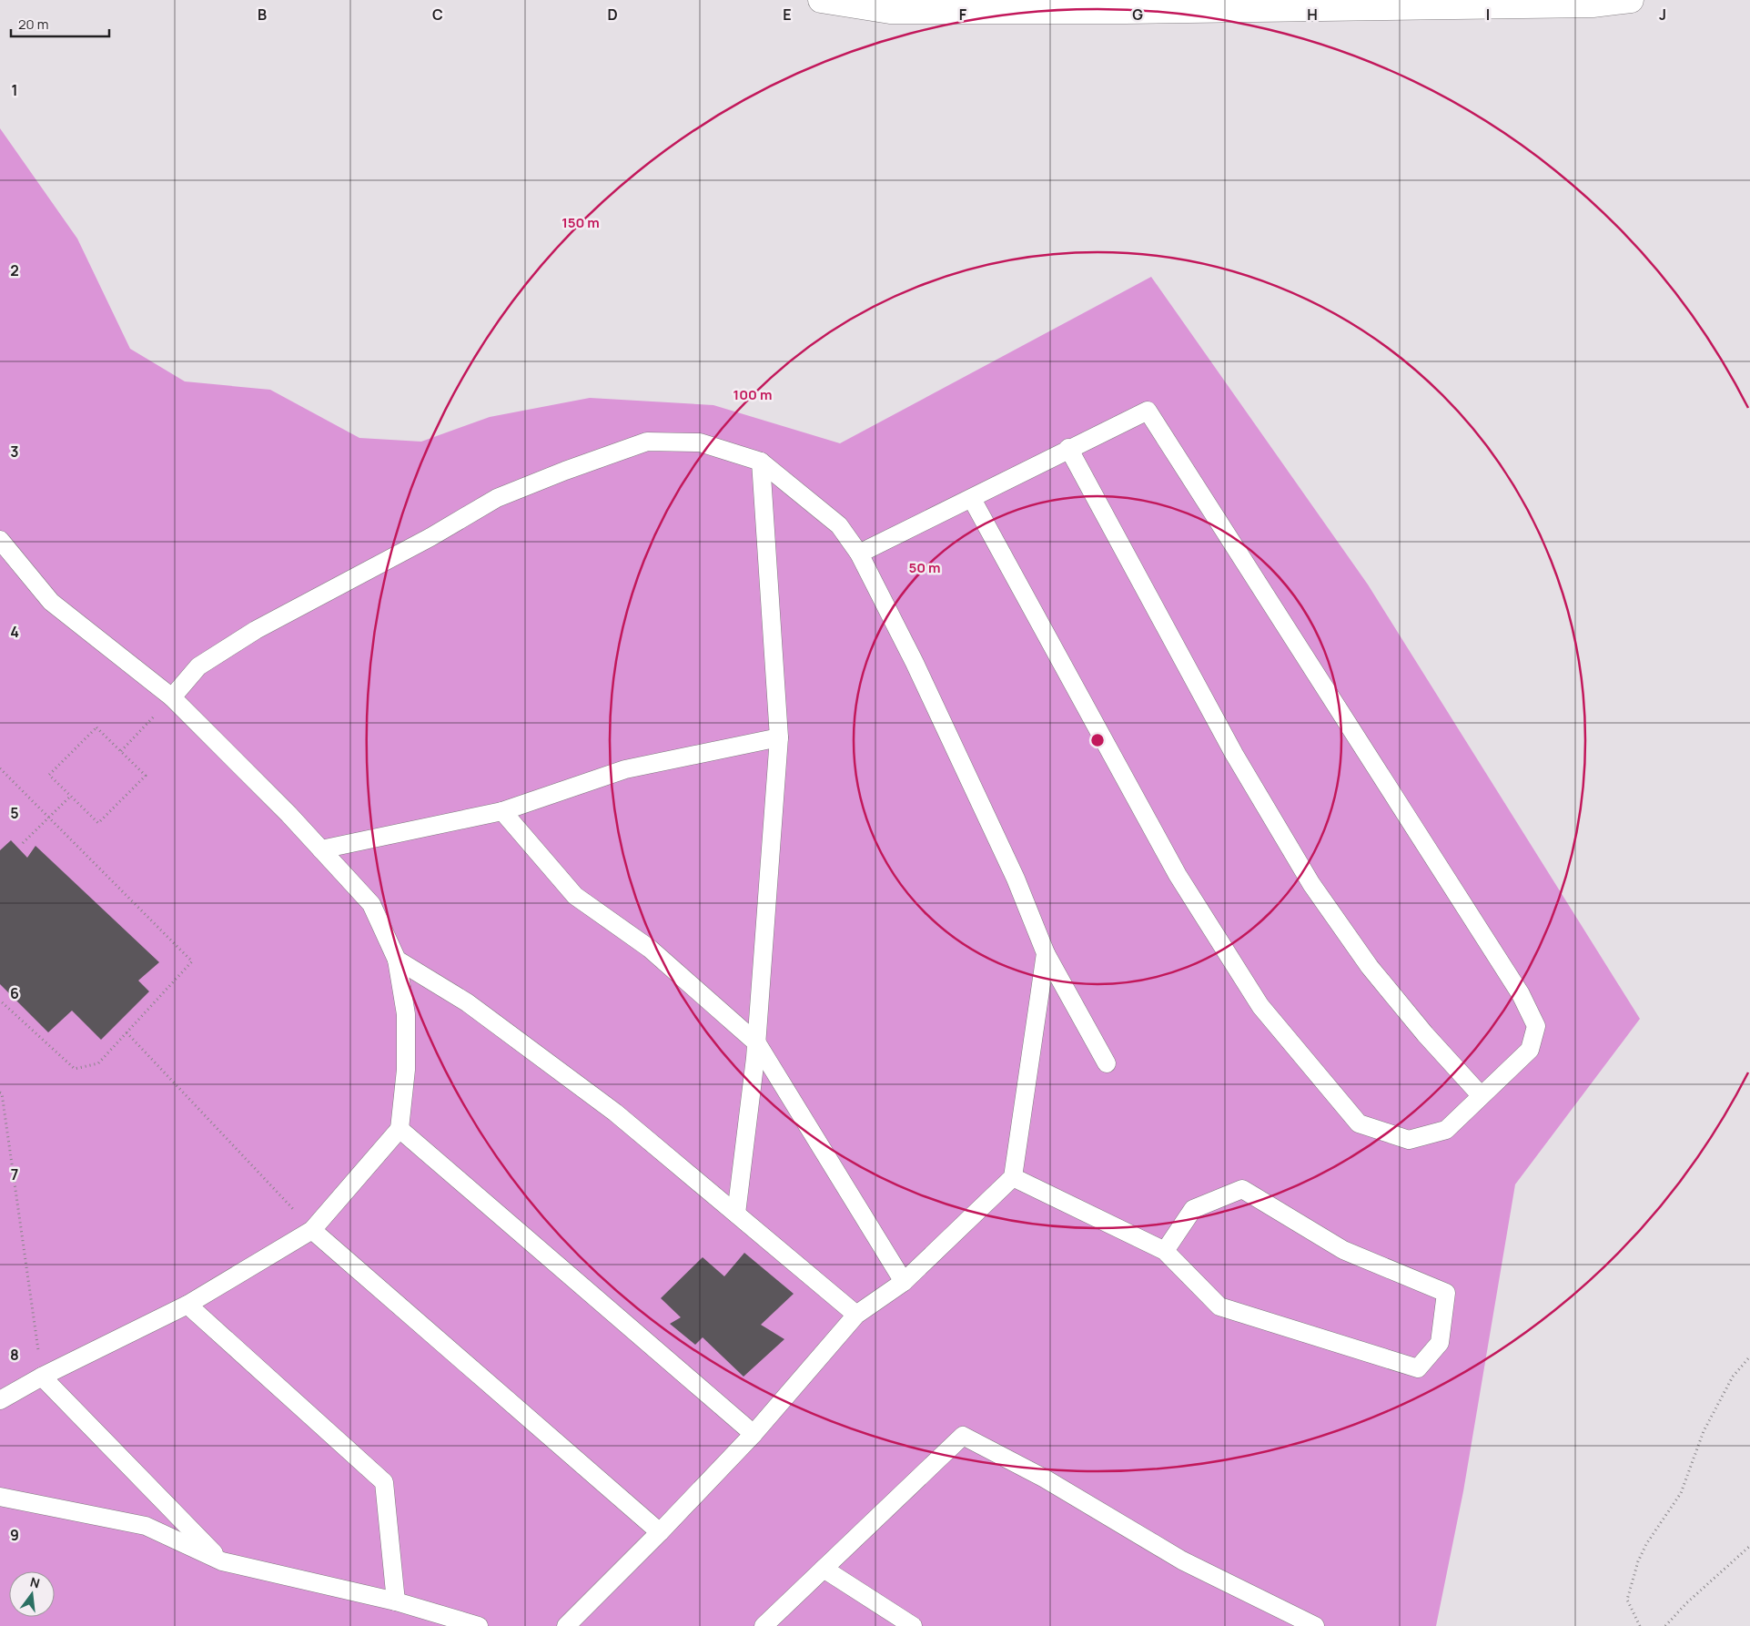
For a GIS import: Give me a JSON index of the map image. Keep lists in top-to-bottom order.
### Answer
{
  "scale_bar": "20 m",
  "north": "top",
  "grid": {
    "columns": [
      "B",
      "C",
      "D",
      "E",
      "F",
      "G",
      "H",
      "I",
      "J"
    ],
    "rows": [
      "1",
      "2",
      "3",
      "4",
      "5",
      "6",
      "7",
      "8",
      "9"
    ]
  },
  "rings": ["150 m", "100 m", "50 m"]
}
